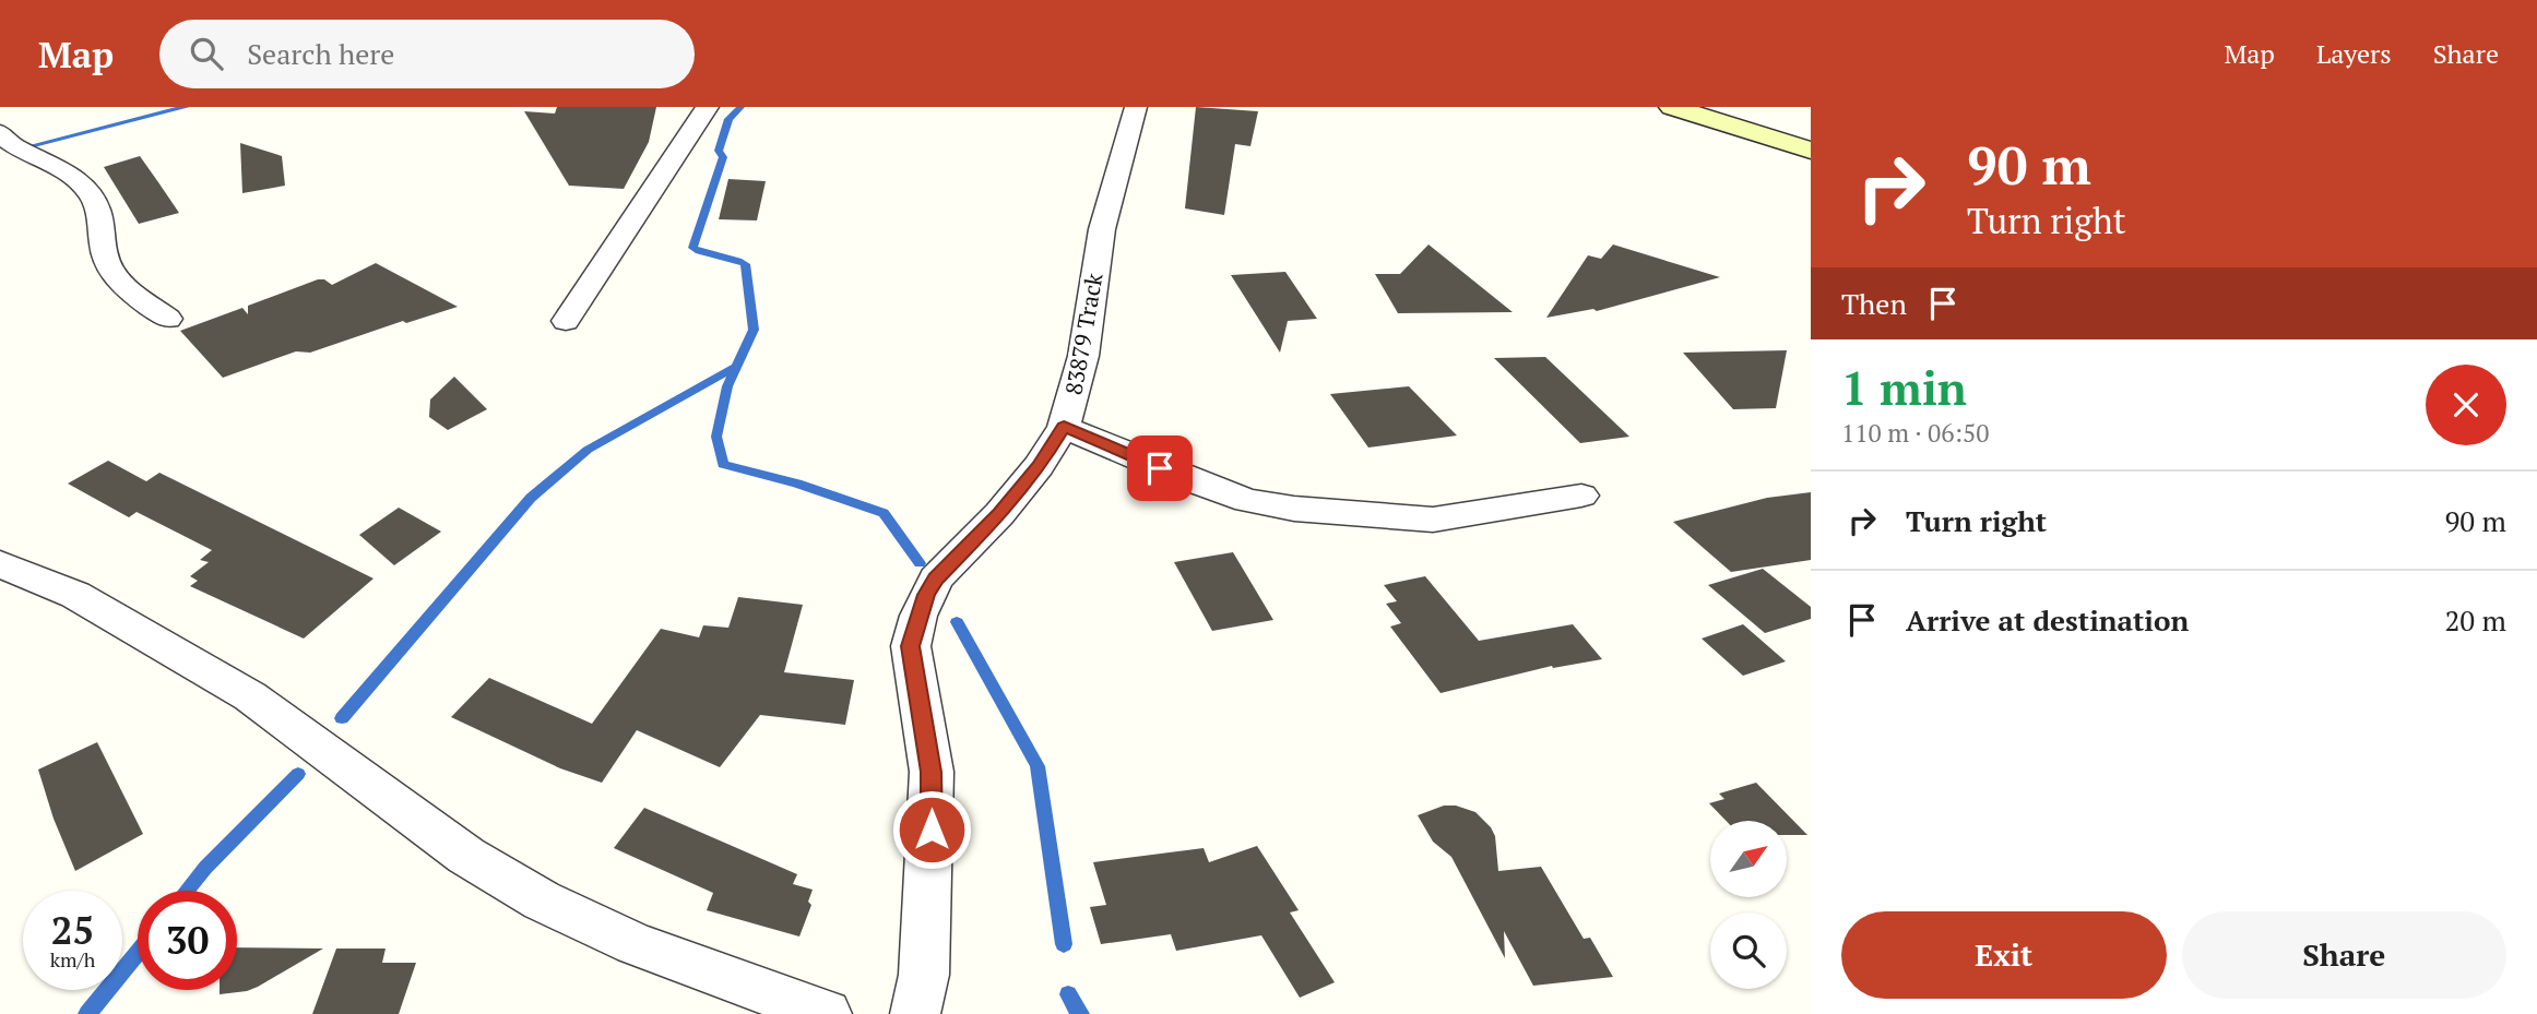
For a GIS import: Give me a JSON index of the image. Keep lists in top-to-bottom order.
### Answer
{
  "streets": {
    "street": ["83879 Track"]
  },
  "north": "top right",
  "page": {
    "header": "Map",
    "search": "Search here",
    "nav": ["Map", "Layers", "Share"],
    "turn": ["90 m", "Turn right"],
    "then": "Then",
    "heading": ["1 min", "110 m · 06:50"],
    "list": [
      {
        "name": "Turn right",
        "value": "90 m"
      },
      {
        "name": "Arrive at destination",
        "value": "20 m"
      }
    ],
    "speed": "25 km/h",
    "limit": "30",
    "buttons": ["Exit", "Share"]
  }
}
